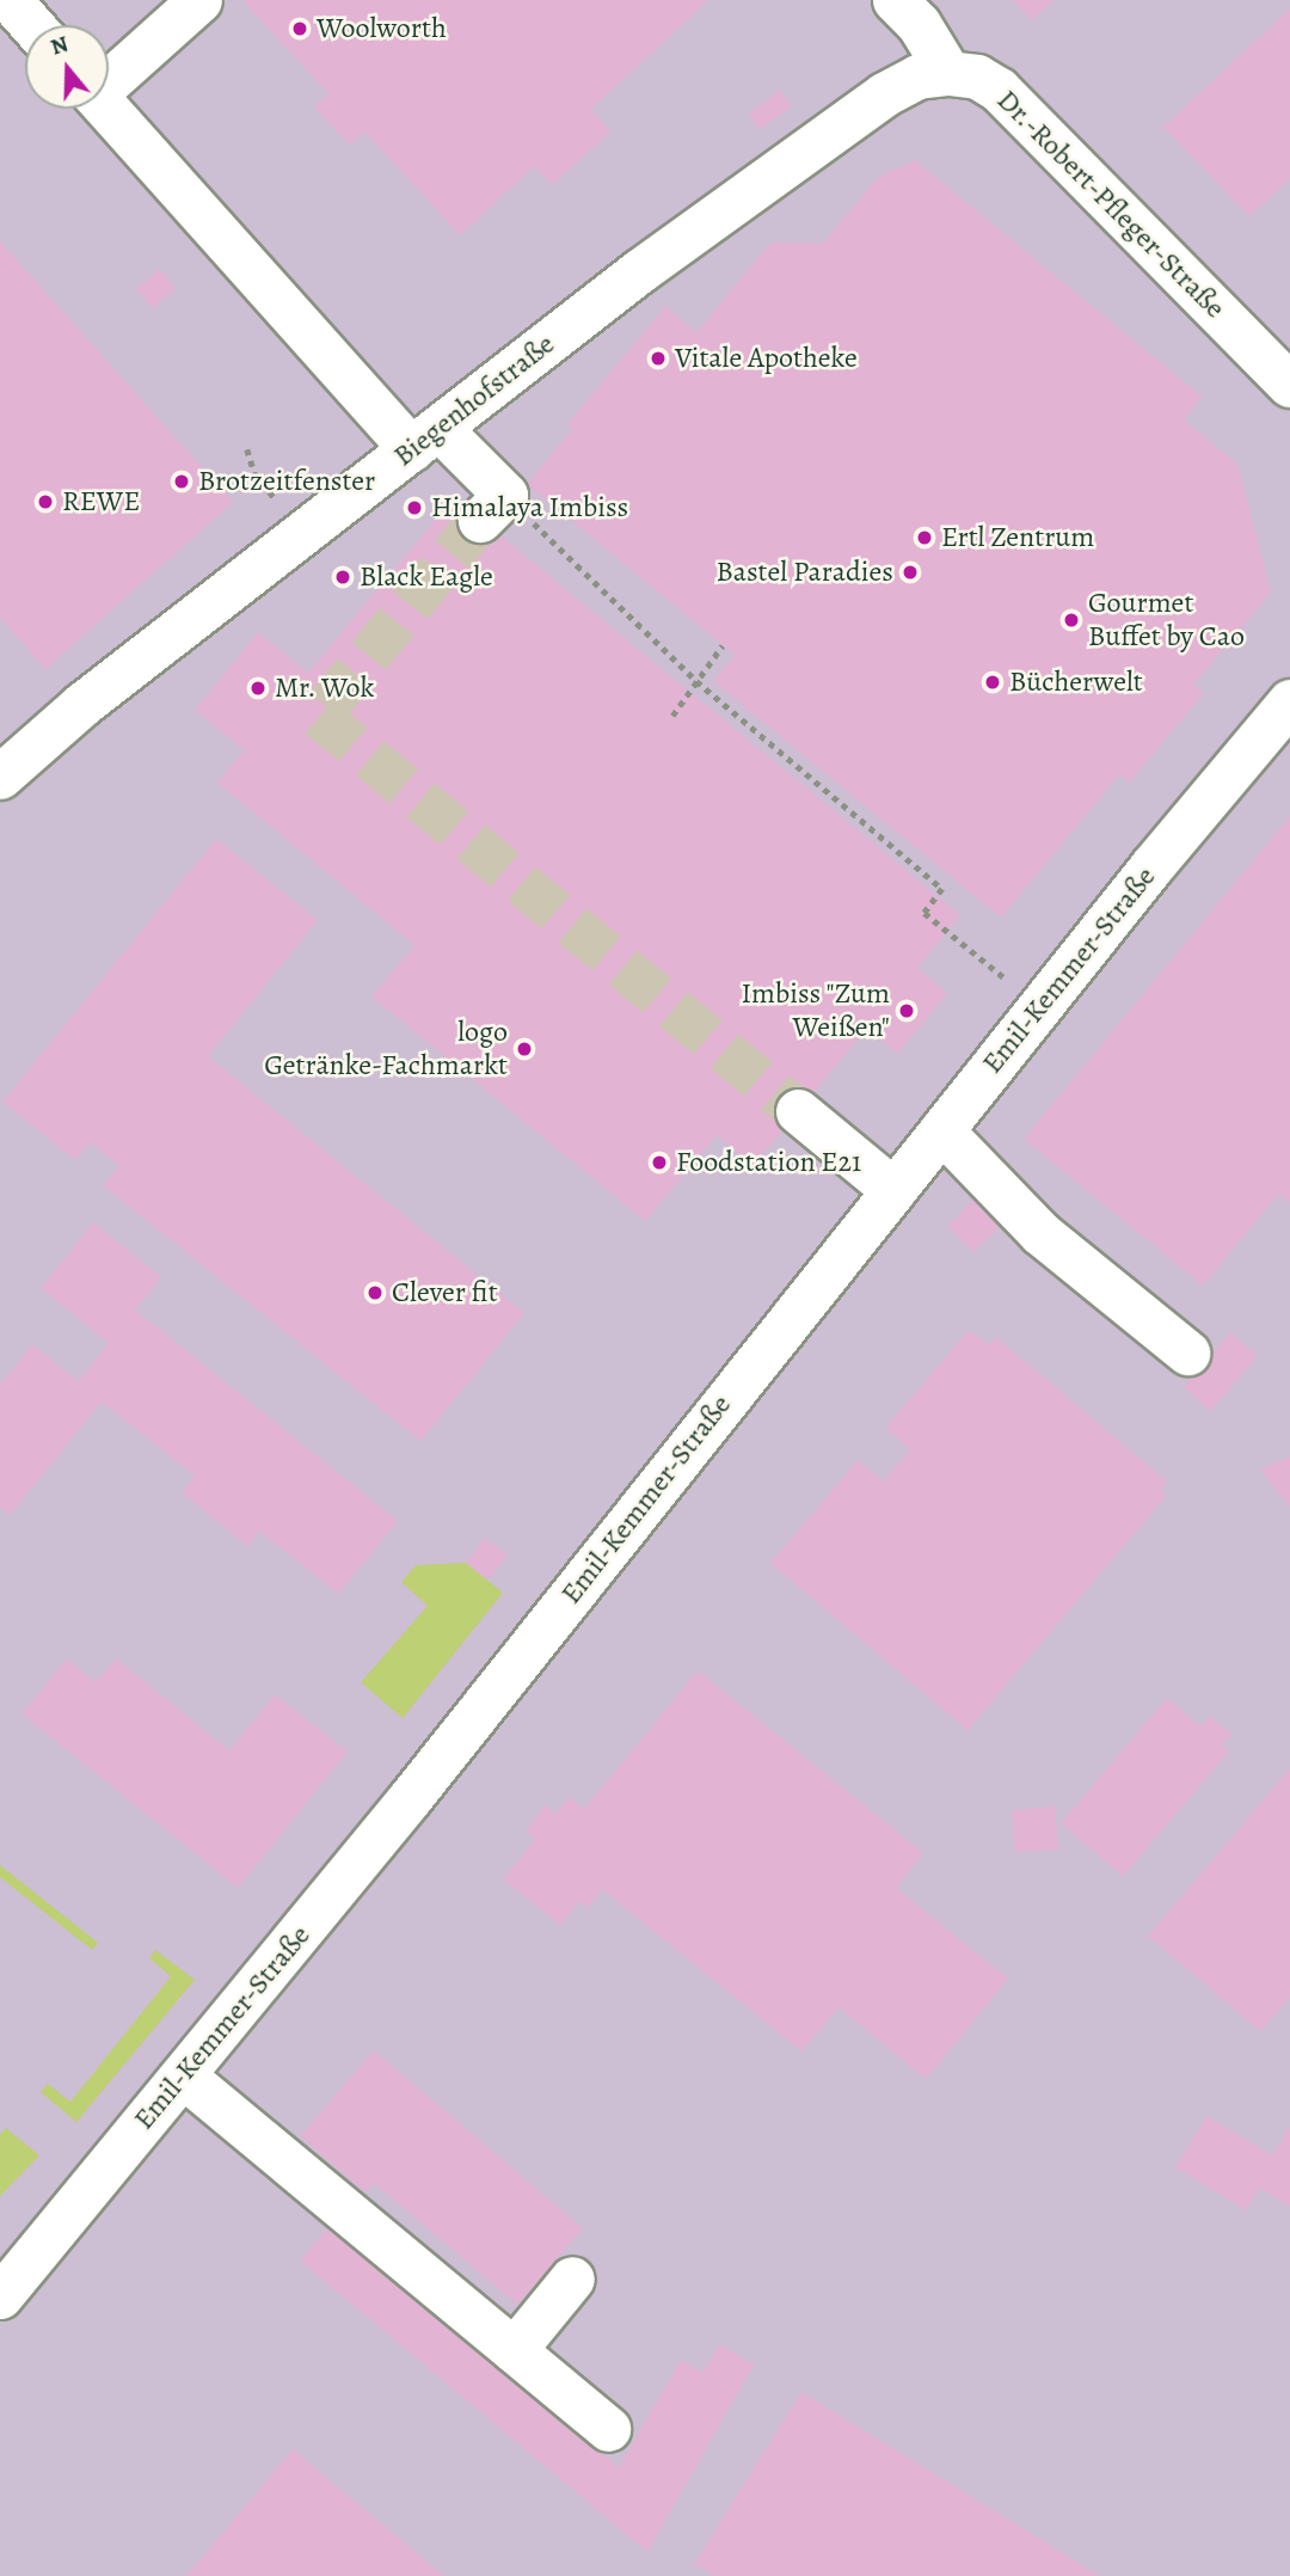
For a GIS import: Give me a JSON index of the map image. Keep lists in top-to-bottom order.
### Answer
{
  "streets": {
    "street": ["Dr.-Robert-Pfleger-Straße", "Biegenhofstraße", "Emil-Kemmer-Straße"]
  },
  "crossings": [
    ["Dr.-Robert-Pfleger-Straße", "Biegenhofstraße"]
  ],
  "places": [
    "Woolworth",
    "Vitale Apotheke",
    "Brotzeitfenster",
    "REWE",
    "Himalaya Imbiss",
    "Ertl Zentrum",
    "Bastel Paradies",
    "Black Eagle",
    "Gourmet Buffet by Cao",
    "Bücherwelt",
    "Mr. Wok",
    "Imbiss \"Zum Weißen\"",
    "logo Getränke-Fachmarkt",
    "Foodstation E21",
    "Clever fit"
  ],
  "north": "top"
}
